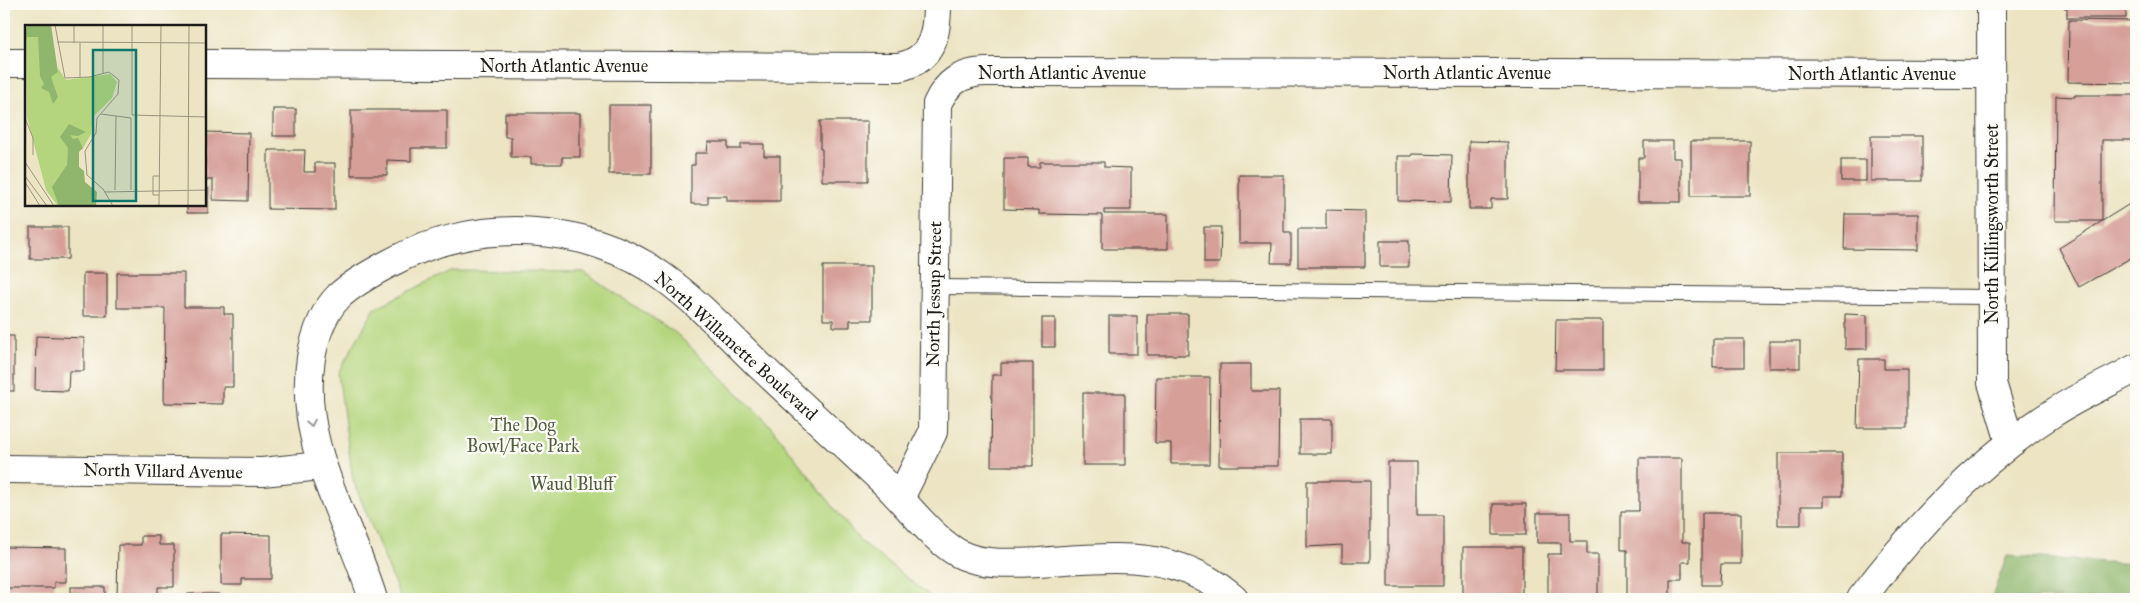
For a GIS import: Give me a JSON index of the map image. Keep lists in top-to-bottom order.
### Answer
{
  "streets": {
    "street": [
      "North Atlantic Avenue",
      "North Killingsworth Street",
      "North Jessup Street",
      "North Willamette Boulevard",
      "North Villard Avenue"
    ]
  },
  "crossings": [
    ["North Atlantic Avenue", "North Killingsworth Street"],
    ["North Atlantic Avenue", "North Jessup Street"],
    ["North Jessup Street", "North Willamette Boulevard"],
    ["North Willamette Boulevard", "North Villard Avenue"]
  ],
  "parks": ["The Dog Bowl/Face Park", "Waud Bluff"]
}
